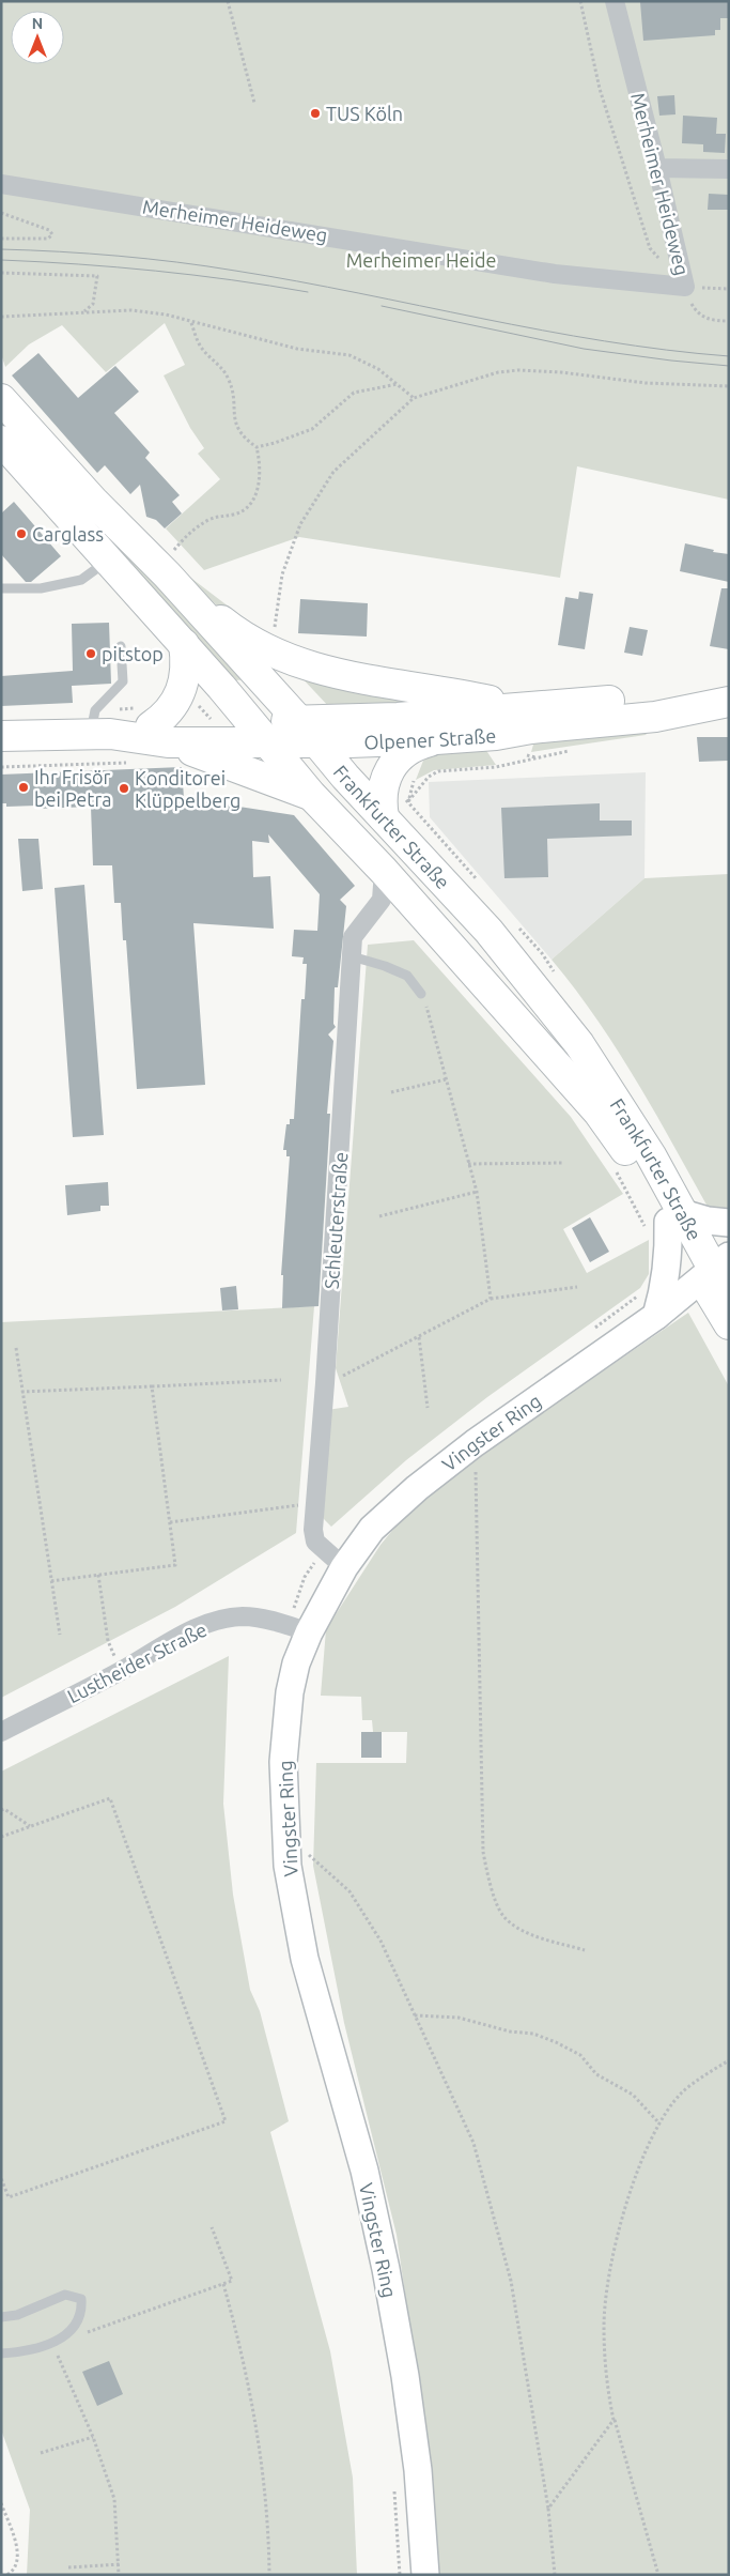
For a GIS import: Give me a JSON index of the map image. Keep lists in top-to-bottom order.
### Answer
{
  "streets": {
    "main road": ["Olpener Straße", "Frankfurter Straße", "Vingster Ring"],
    "street": ["Merheimer Heideweg", "Schleuterstraße", "Lustheider Straße"]
  },
  "crossings": [
    ["Olpener Straße", "Frankfurter Straße"],
    ["Frankfurter Straße", "Schleuterstraße"],
    ["Frankfurter Straße", "Vingster Ring"],
    ["Schleuterstraße", "Vingster Ring"],
    ["Vingster Ring", "Lustheider Straße"]
  ],
  "parks": ["Merheimer Heide"],
  "places": [
    "TUS Köln",
    "Carglass",
    "pitstop",
    "Ihr Frisör bei Petra",
    "Konditorei Klüppelberg"
  ],
  "north": "top"
}
